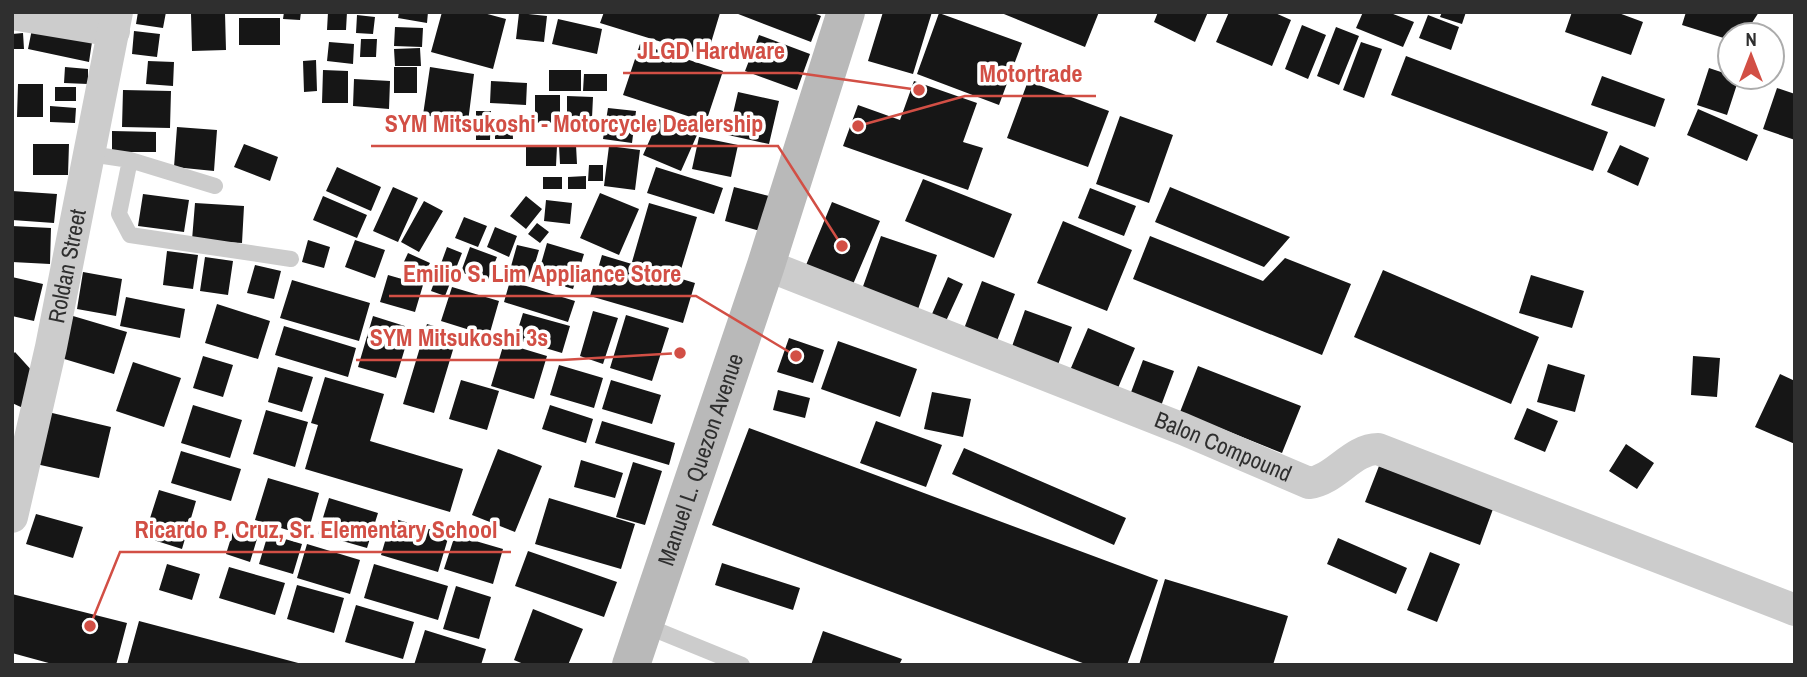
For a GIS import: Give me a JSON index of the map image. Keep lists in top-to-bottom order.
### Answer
{
  "streets": {
    "main road": ["Manuel L. Quezon Avenue"],
    "street": ["Roldan Street", "Balon Compound"]
  },
  "crossings": [
    ["Balon Compound", "Manuel L. Quezon Avenue"]
  ],
  "places": [
    "JLGD Hardware",
    "Motortrade",
    "SYM Mitsukoshi - Motorcycle Dealership",
    "SYM Mitsukoshi 3s",
    "Emilio S. Lim Appliance Store",
    "Ricardo P. Cruz, Sr. Elementary School"
  ],
  "north": "top"
}
